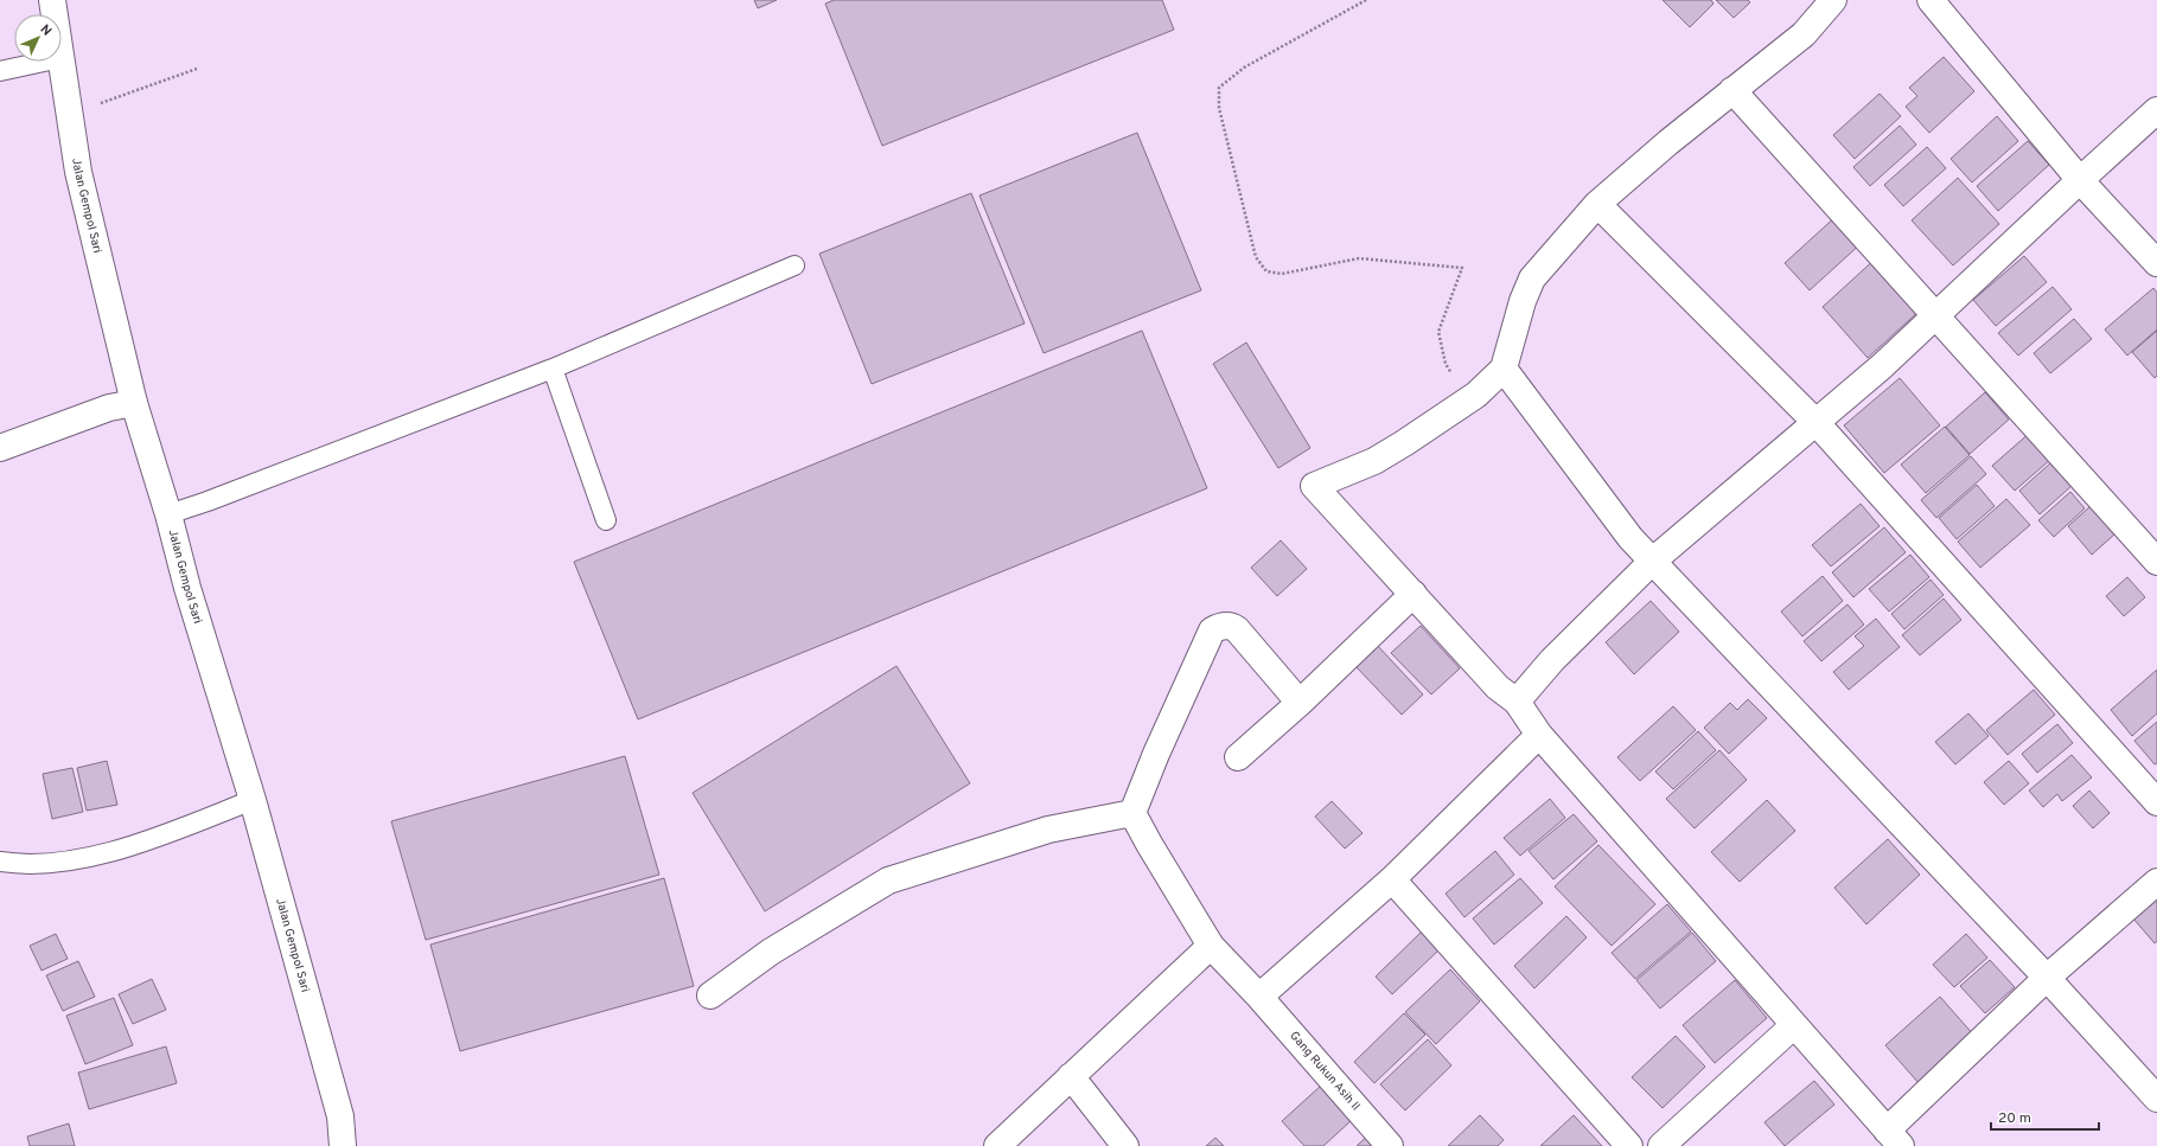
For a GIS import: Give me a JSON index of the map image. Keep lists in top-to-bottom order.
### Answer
{
  "streets": {
    "street": ["Jalan Gempol Sari", "Gang Rukun Asih II"]
  },
  "scale_bar": "20 m",
  "north": "top right"
}
